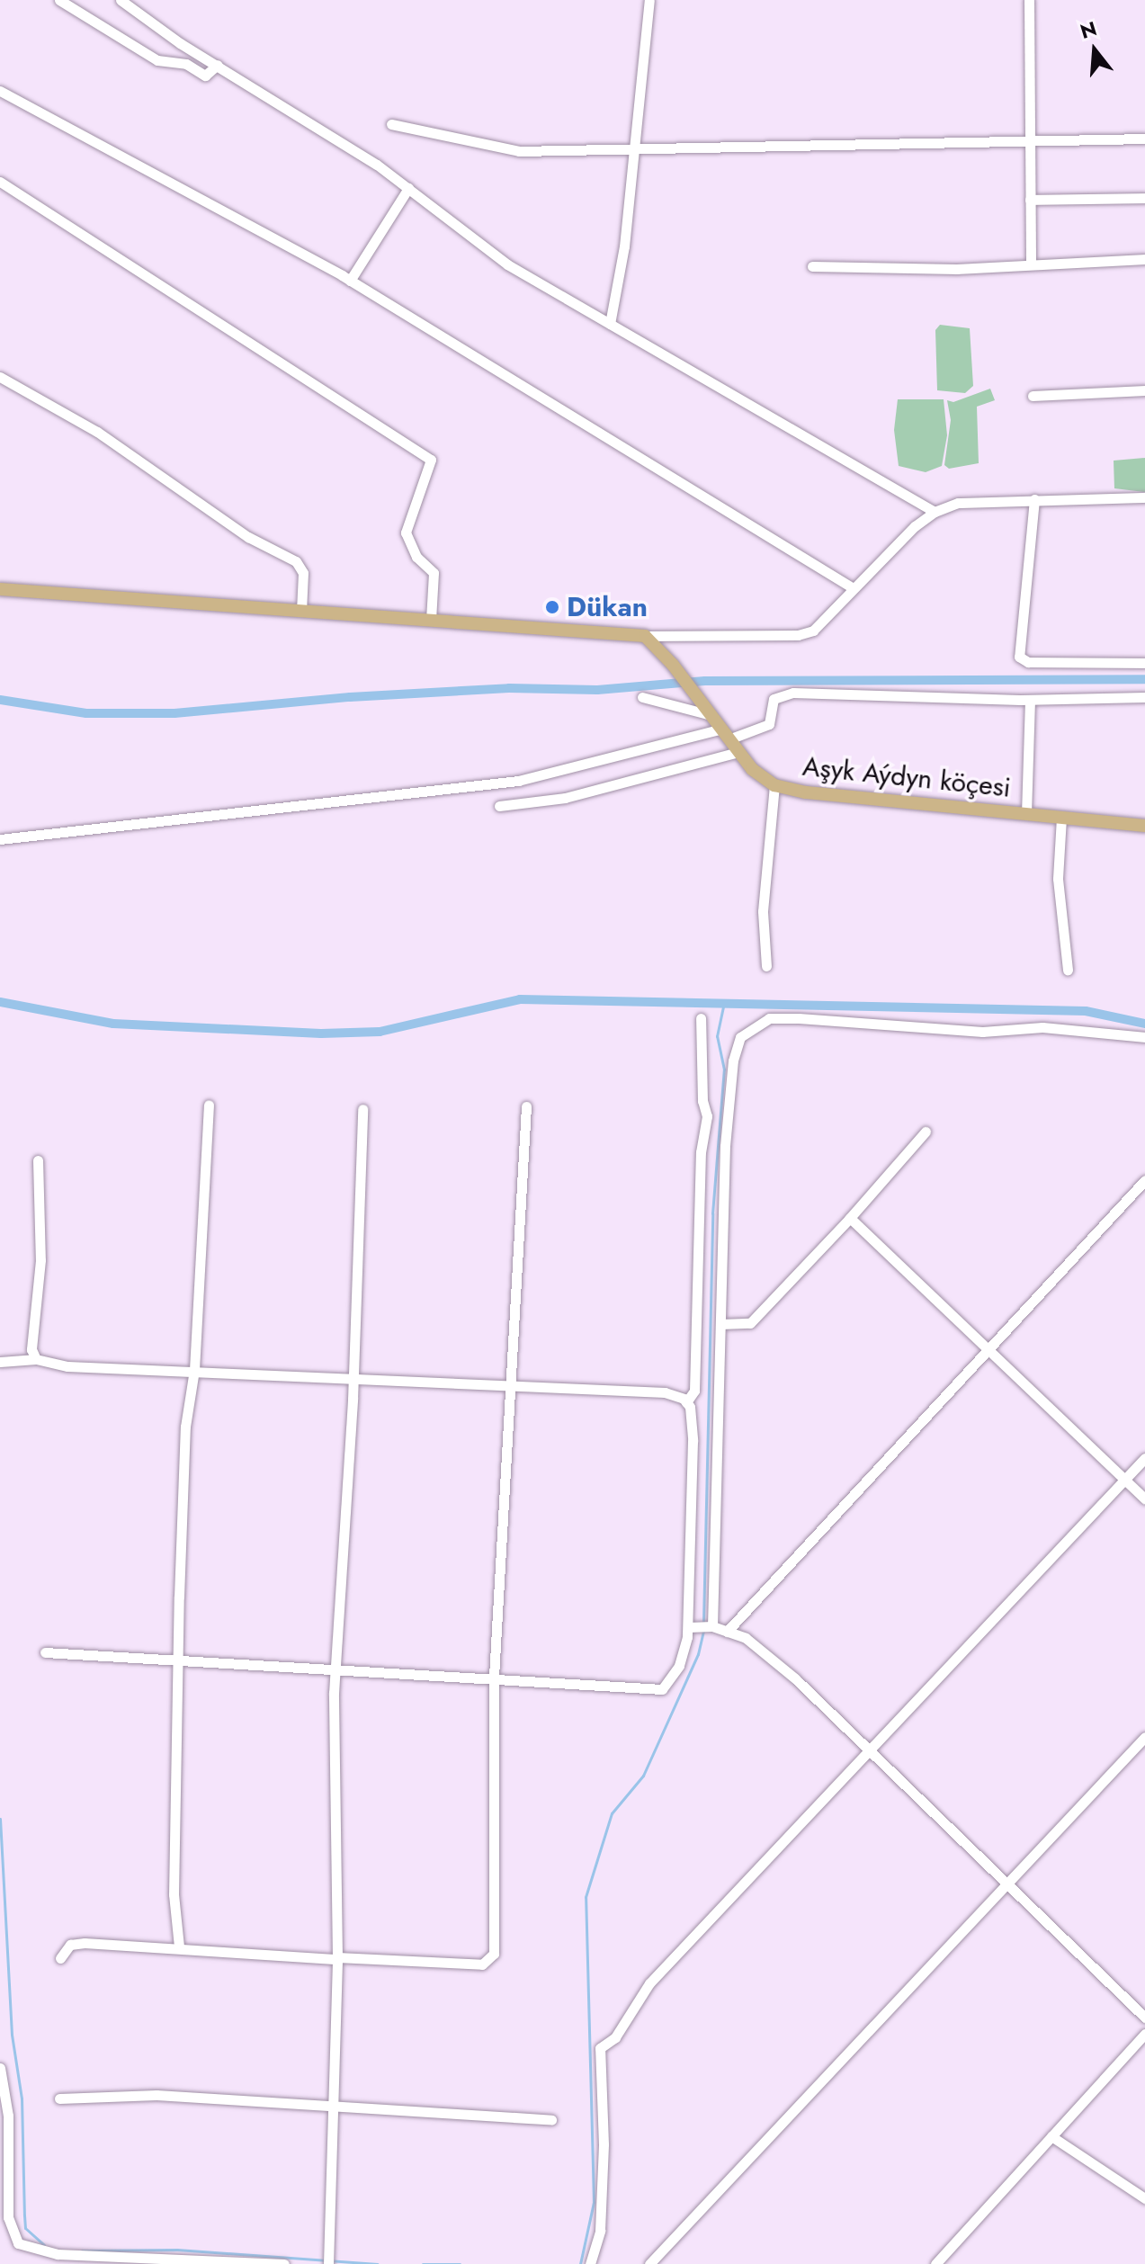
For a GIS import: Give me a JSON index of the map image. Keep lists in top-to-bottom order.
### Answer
{
  "streets": {
    "main road": ["Aşyk Aýdyn köçesi"]
  },
  "places": ["Dükan"],
  "north": "top"
}
